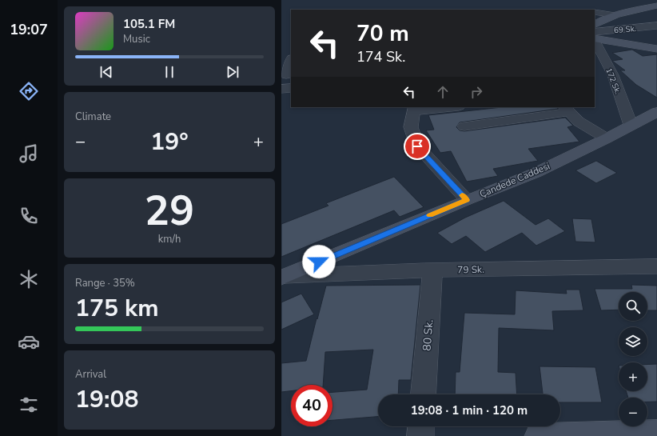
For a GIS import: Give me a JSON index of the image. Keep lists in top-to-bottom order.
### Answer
{
  "streets": {
    "street": [
      "69 Sk.",
      "172 Sk.",
      "Çandede Caddesi",
      "79 Sk.",
      "80 Sk."
    ]
  },
  "crossings": [
    ["172 Sk.", "Çandede Caddesi"],
    ["Çandede Caddesi", "79 Sk."],
    ["79 Sk.", "80 Sk."]
  ],
  "page": {
    "tabs": "19:07",
    "turn": ["70 m", "174 Sk."],
    "song": ["105.1 FM", "Music"],
    "tile": [
      "Climate",
      ["29", "km/h"],
      ["Range · 35%", "175 km"],
      ["Arrival", "19:08"]
    ],
    "heat": ["−", "19°", "+"],
    "map_buttons": ["+", "−"],
    "limit": "40",
    "trip": "19:08 · 1 min · 120 m"
  }
}
